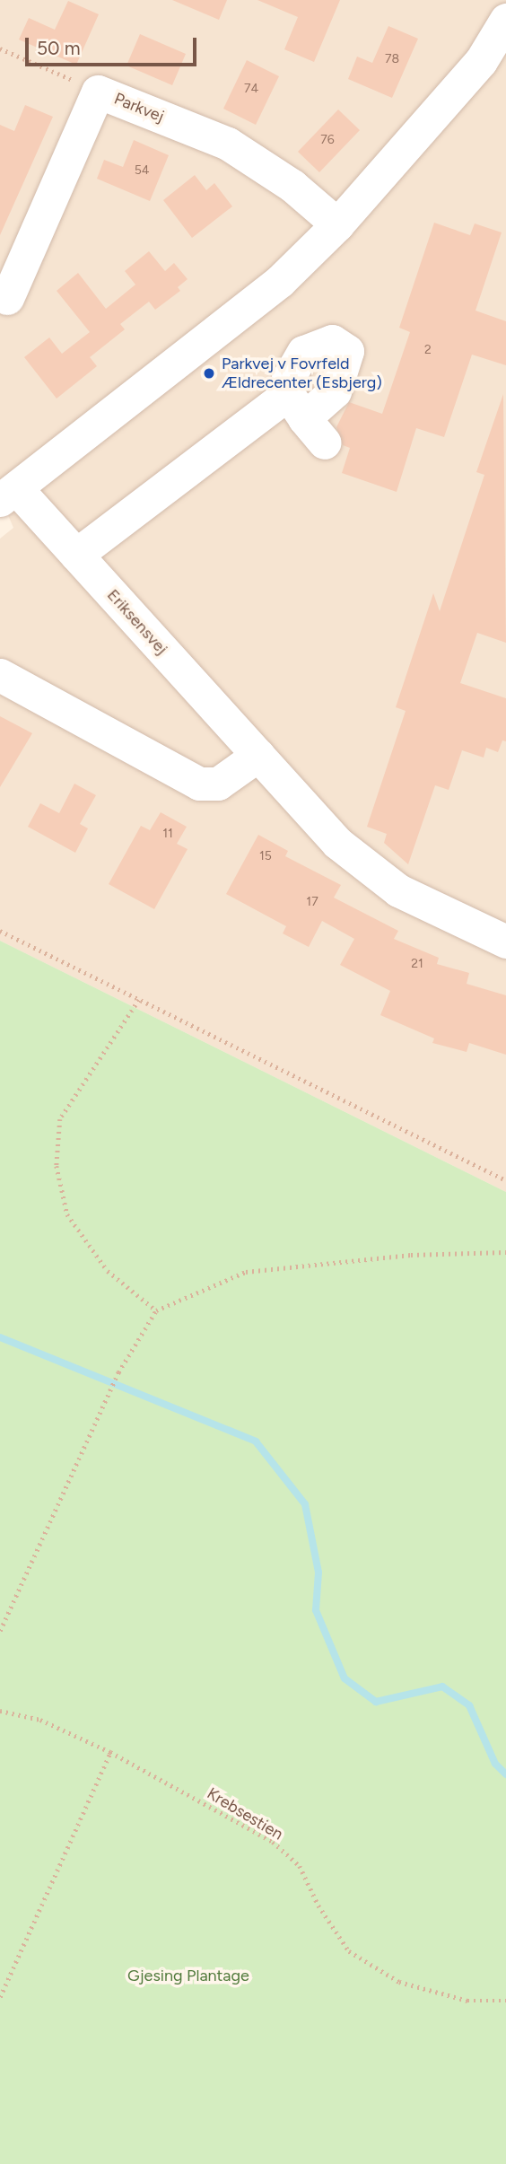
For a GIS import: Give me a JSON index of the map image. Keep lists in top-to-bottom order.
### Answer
{
  "streets": {
    "street": ["Parkvej", "Eriksensvej"],
    "path": ["Krebsestien"]
  },
  "parks": ["Gjesing Plantage"],
  "places": ["Parkvej v Fovrfeld Ældrecenter (Esbjerg)"],
  "house_numbers": [
    "78",
    "74",
    "76",
    "54",
    "2",
    "11",
    "15",
    "17",
    "21"
  ],
  "scale_bar": "50 m"
}
